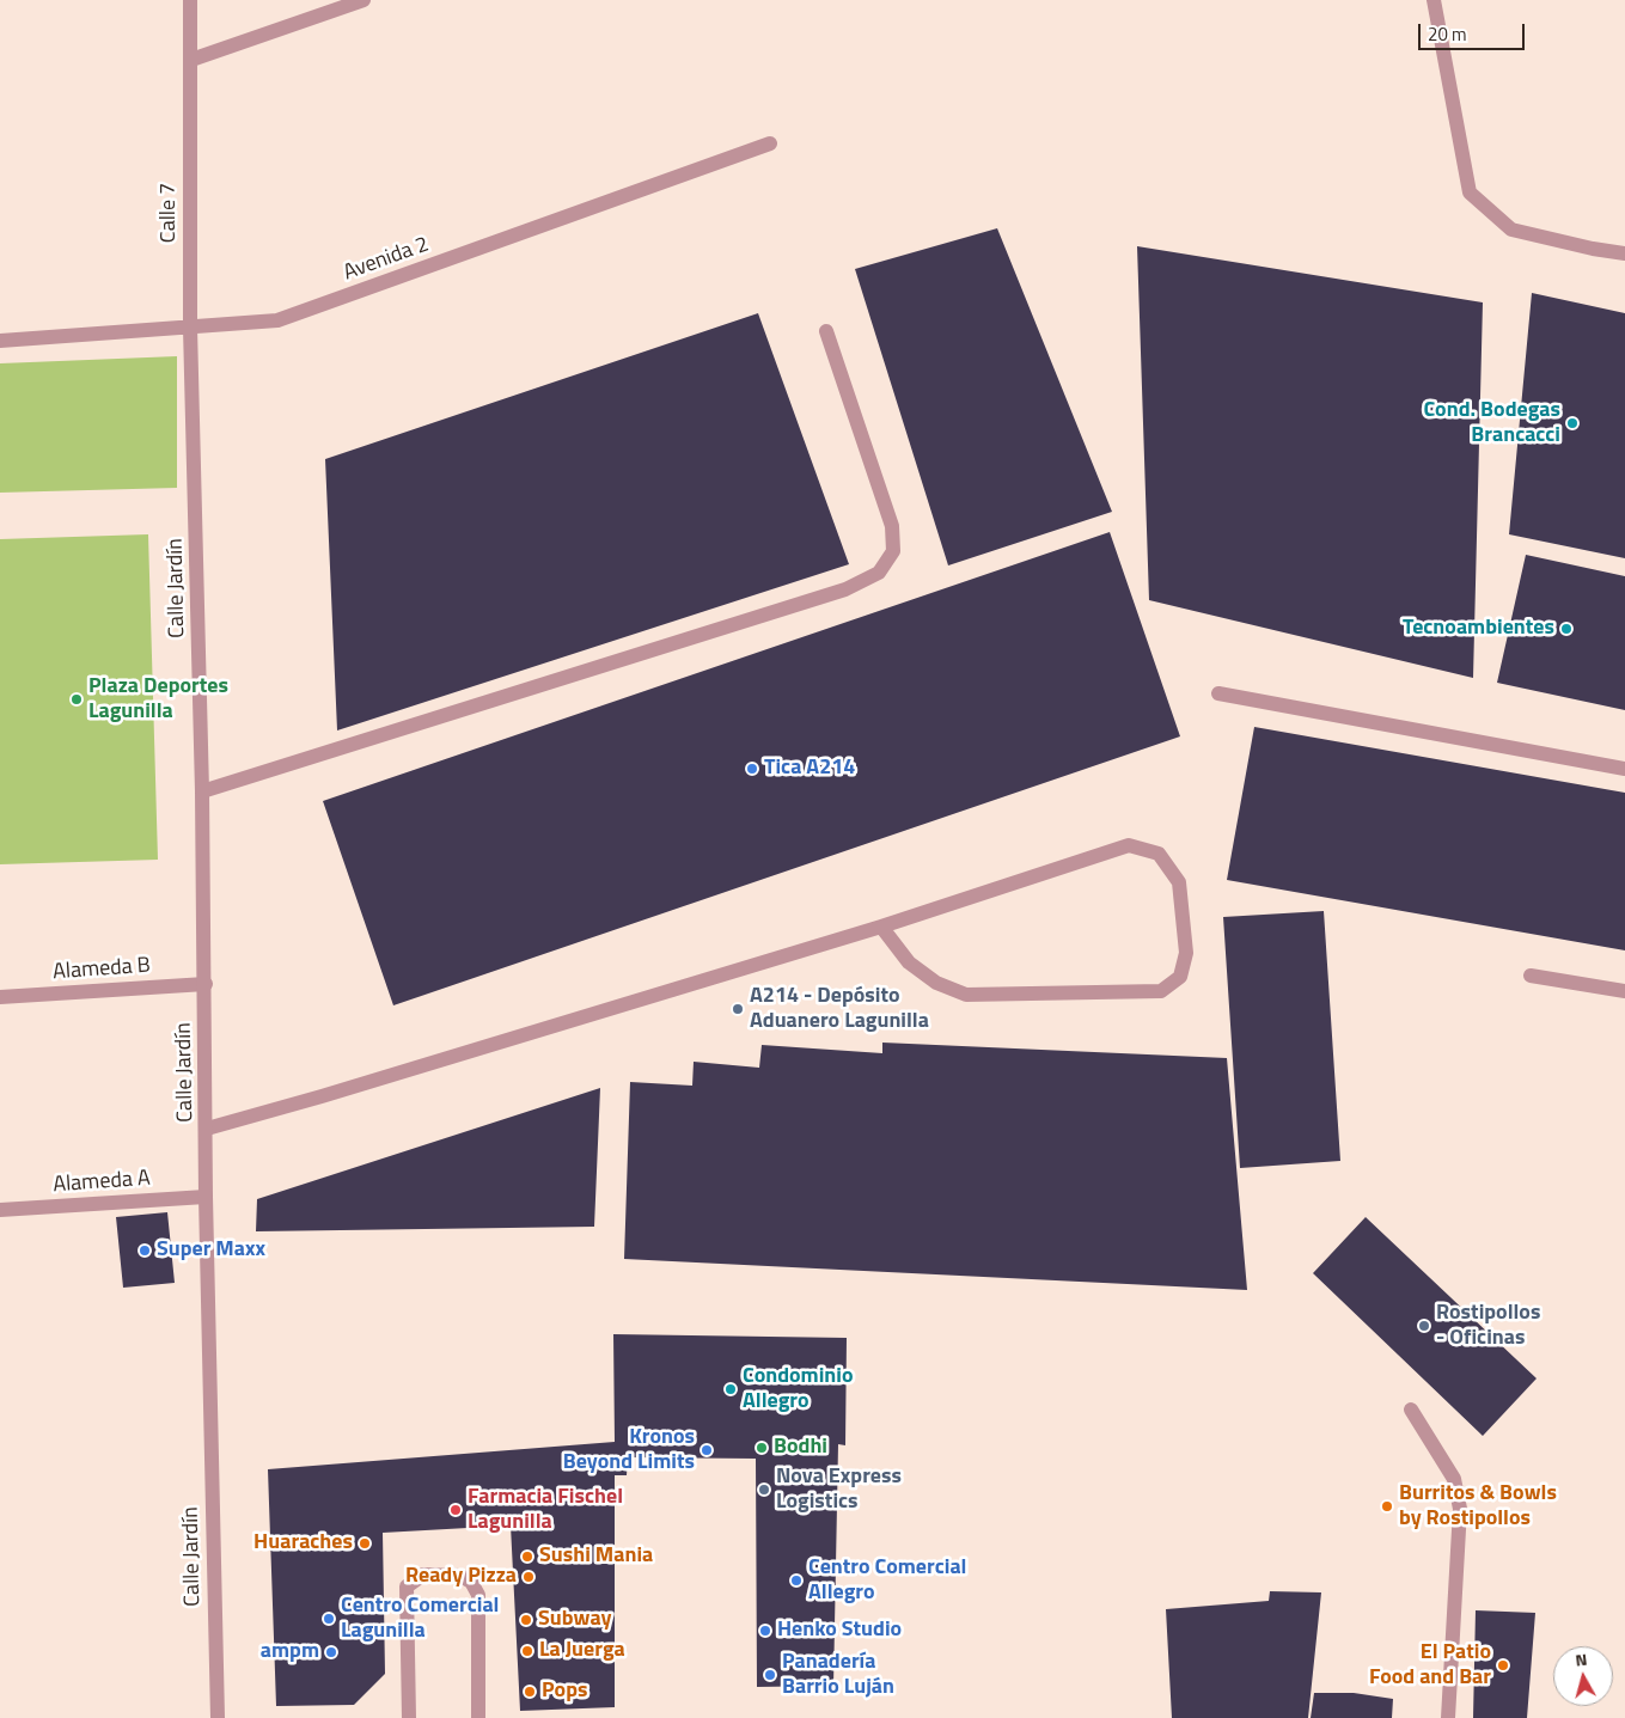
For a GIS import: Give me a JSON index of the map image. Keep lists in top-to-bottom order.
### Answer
{
  "streets": {
    "street": [
      "Calle 7",
      "Avenida 2",
      "Calle Jardín",
      "Alameda B",
      "Alameda A"
    ]
  },
  "crossings": [
    ["Calle 7", "Avenida 2"],
    ["Calle 7", "Calle Jardín"],
    ["Calle Jardín", "Alameda B"],
    ["Calle Jardín", "Alameda A"]
  ],
  "places": [
    "Cond. Bodegas Brancacci",
    "Tecnoambientes",
    "Plaza Deportes Lagunilla",
    "Tica A214",
    "A214 - Depósito Aduanero Lagunilla",
    "Super Maxx",
    "Rostipollos - Oficinas",
    "Condominio Allegro",
    "Bodhi",
    "Kronos Beyond Limits",
    "Nova Express Logistics",
    "Burritos & Bowls by Rostipollos",
    "Farmacia Fischel Lagunilla",
    "Huaraches",
    "Sushi Mania",
    "Ready Pizza",
    "Centro Comercial Allegro",
    "Centro Comercial Lagunilla",
    "Subway",
    "Henko Studio",
    "La Juerga",
    "ampm",
    "El Patio Food and Bar",
    "Panadería Barrio Luján",
    "Pops"
  ],
  "scale_bar": "20 m",
  "north": "top"
}
